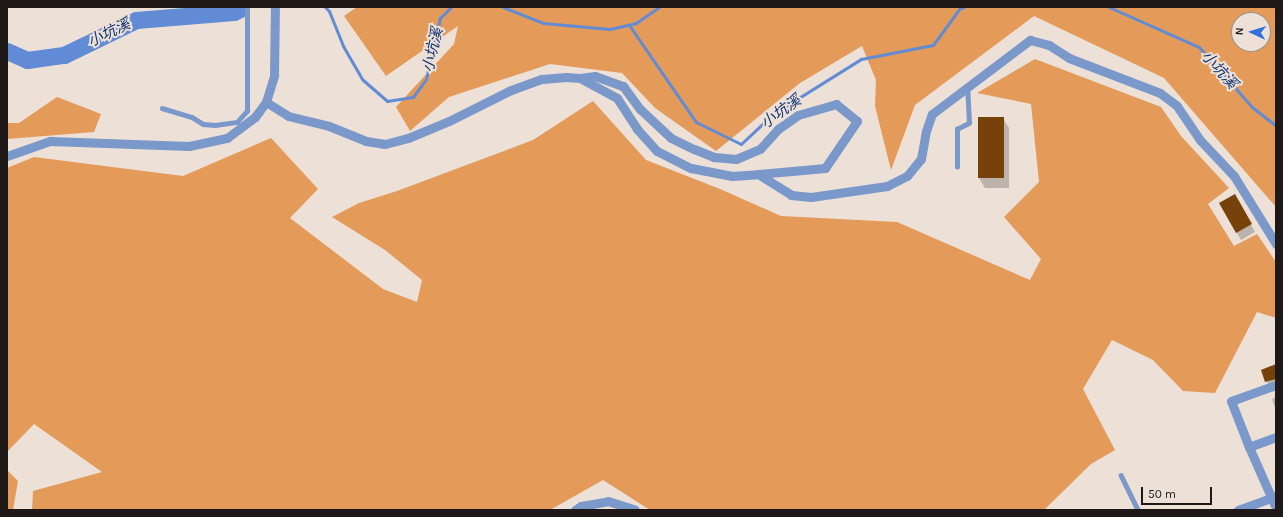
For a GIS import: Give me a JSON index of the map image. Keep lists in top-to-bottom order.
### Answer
{
  "water": ["小坑溪"],
  "scale_bar": "50 m",
  "north": "left"
}
